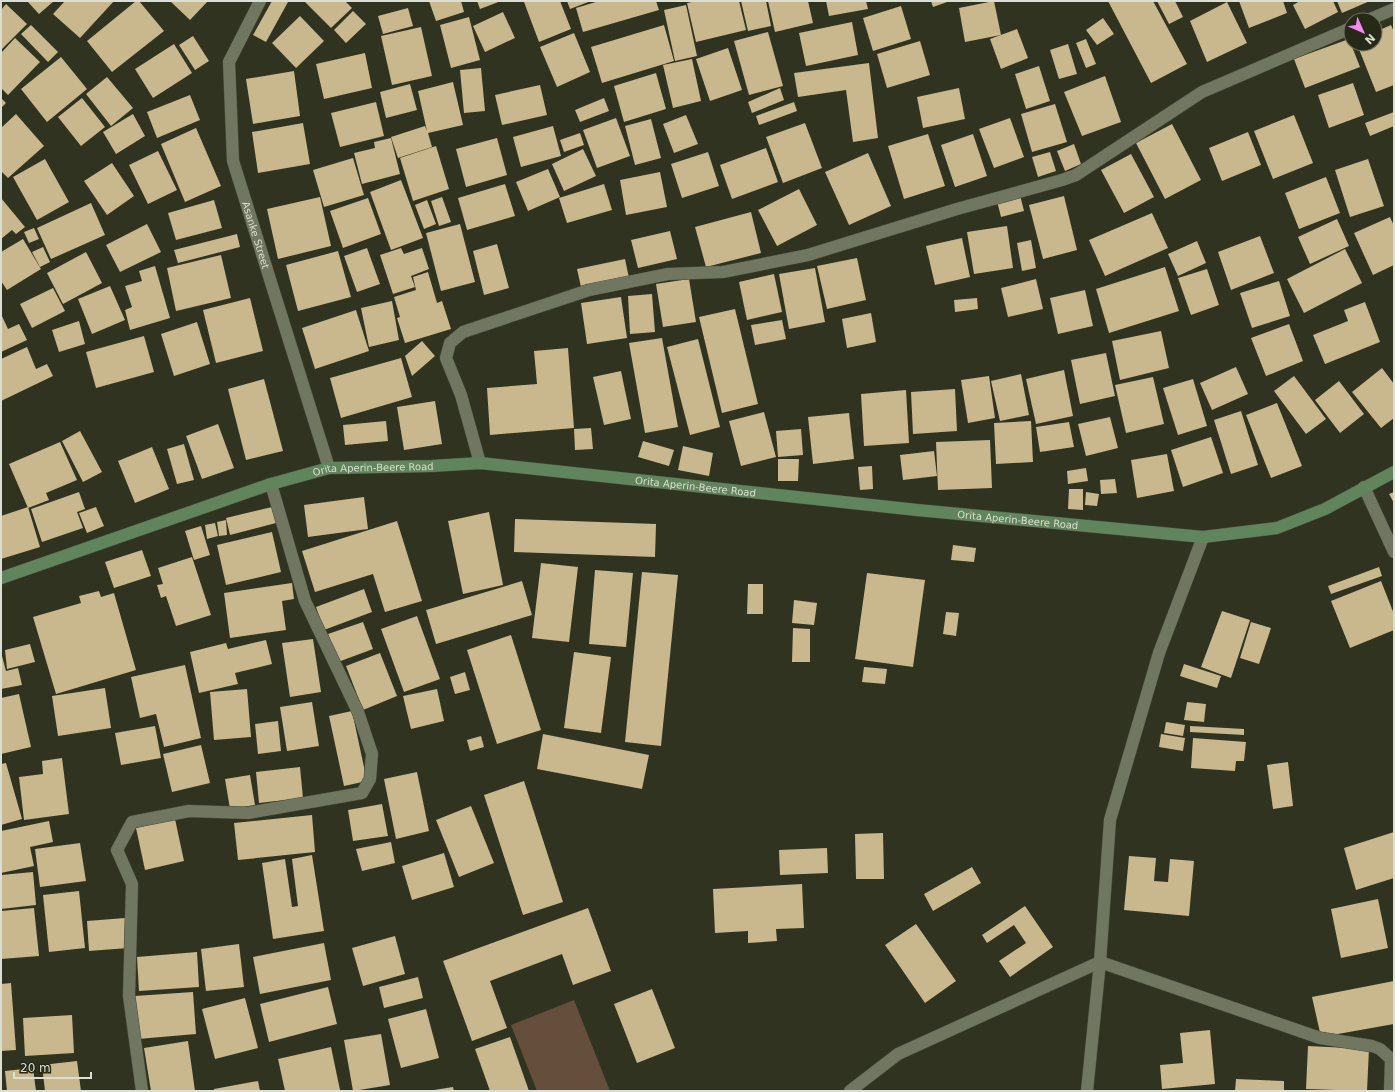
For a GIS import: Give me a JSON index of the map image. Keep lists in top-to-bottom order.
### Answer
{
  "streets": {
    "main road": ["Orita Aperin-Beere Road"],
    "street": ["Asanke Street"]
  },
  "crossings": [
    ["Asanke Street", "Orita Aperin-Beere Road"]
  ],
  "scale_bar": "20 m",
  "north": "bottom right"
}
